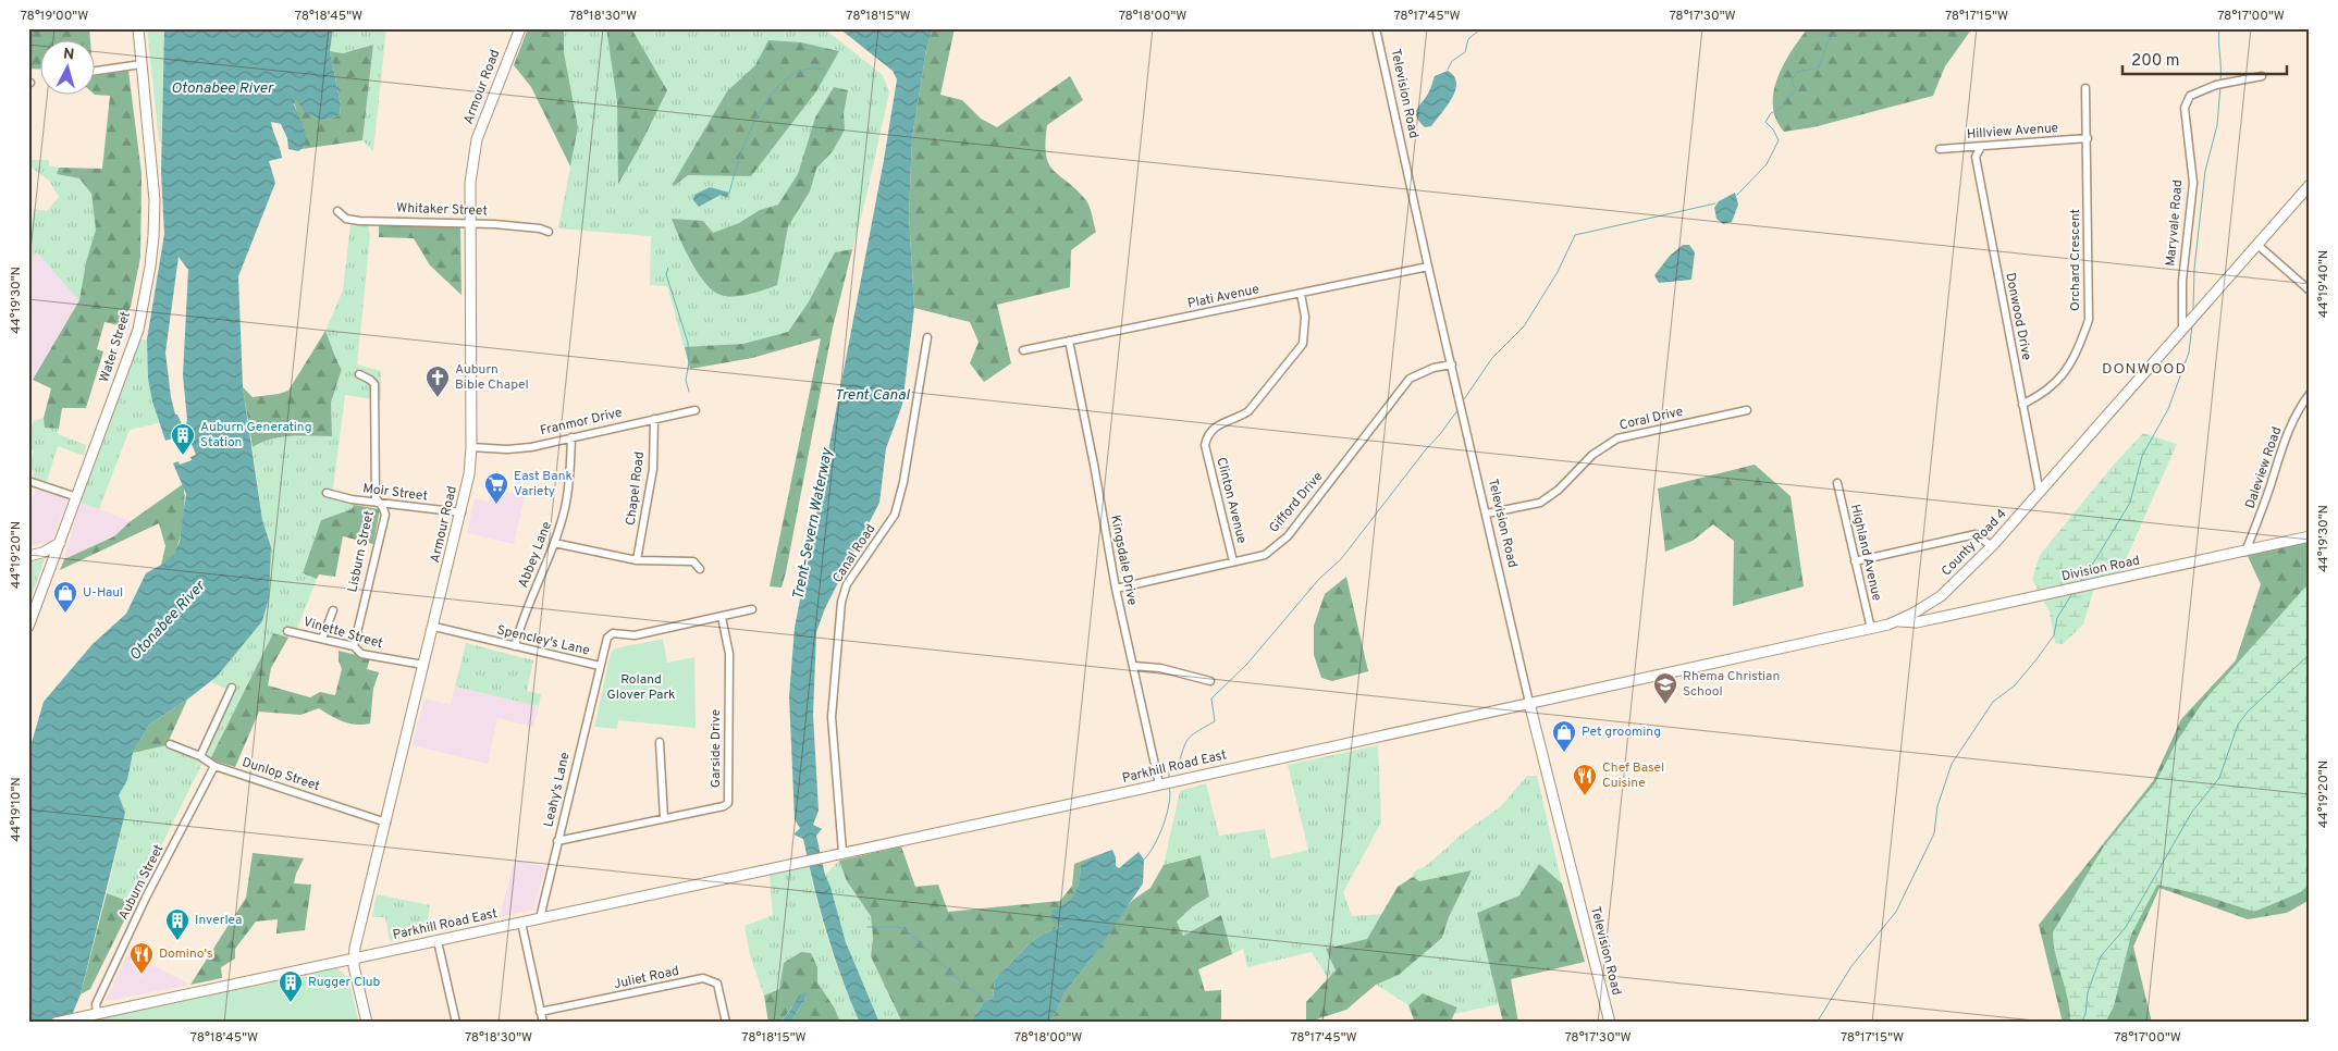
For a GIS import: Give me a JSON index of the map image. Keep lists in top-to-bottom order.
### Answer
{
  "streets": {
    "main road": [
      "Armour Road",
      "Television Road",
      "Water Street",
      "County Road 4",
      "Division Road",
      "Parkhill Road East"
    ],
    "street": [
      "Hillview Avenue",
      "Whitaker Street",
      "Maryvale Road",
      "Orchard Crescent",
      "Plati Avenue",
      "Donwood Drive",
      "Coral Drive",
      "Franmor Drive",
      "Daleview Road",
      "Chapel Road",
      "Moir Street",
      "Clinton Avenue",
      "Gifford Drive",
      "Lisburn Street",
      "Highland Avenue",
      "Canal Road",
      "Abbey Lane",
      "Kingsdale Drive",
      "Vinette Street",
      "Spencley's Lane",
      "Garside Drive",
      "Dunlop Street",
      "Leahy's Lane",
      "Auburn Street",
      "Juliet Road"
    ]
  },
  "crossings": [
    ["Armour Road", "Whitaker Street"],
    ["Armour Road", "Franmor Drive"],
    ["Armour Road", "Moir Street"],
    ["Armour Road", "Vinette Street"],
    ["Armour Road", "Spencley's Lane"],
    ["Armour Road", "Parkhill Road East"],
    ["Armour Road", "Dunlop Street"],
    ["Television Road", "Plati Avenue"],
    ["Television Road", "Coral Drive"],
    ["Television Road", "Gifford Drive"],
    ["Television Road", "County Road 4"],
    ["Television Road", "Parkhill Road East"],
    ["Hillview Avenue", "Orchard Crescent"],
    ["Hillview Avenue", "Donwood Drive"],
    ["Maryvale Road", "County Road 4"],
    ["Orchard Crescent", "Donwood Drive"],
    ["Plati Avenue", "Clinton Avenue"],
    ["Plati Avenue", "Kingsdale Drive"],
    ["Donwood Drive", "County Road 4"],
    ["Franmor Drive", "Chapel Road"],
    ["Franmor Drive", "Abbey Lane"],
    ["Daleview Road", "Division Road"],
    ["Moir Street", "Lisburn Street"],
    ["Clinton Avenue", "Gifford Drive"],
    ["Gifford Drive", "Kingsdale Drive"],
    ["County Road 4", "Highland Avenue"],
    ["County Road 4", "Division Road"],
    ["County Road 4", "Parkhill Road East"],
    ["Lisburn Street", "Vinette Street"],
    ["Canal Road", "Parkhill Road East"],
    ["Abbey Lane", "Spencley's Lane"],
    ["Kingsdale Drive", "Parkhill Road East"],
    ["Spencley's Lane", "Garside Drive"],
    ["Spencley's Lane", "Leahy's Lane"],
    ["Garside Drive", "Leahy's Lane"],
    ["Parkhill Road East", "Leahy's Lane"],
    ["Parkhill Road East", "Auburn Street"],
    ["Dunlop Street", "Auburn Street"]
  ],
  "districts": ["DONWOOD"],
  "water": ["Otonabee River", "Trent Canal", "Trent–Severn Waterway"],
  "parks": ["Roland Glover Park"],
  "places": {
    "church": ["Auburn Bible Chapel"],
    "building": ["Auburn Generating Station", "Inverlea", "Rugger Club"],
    "supermarket": ["East Bank Variety"],
    "shop": ["U-Haul", "Pet grooming"],
    "school or university": ["Rhema Christian School"],
    "restaurant": ["Chef Basel Cuisine", "Domino's"]
  },
  "scale_bar": "200 m",
  "north": "top",
  "coordinates": [
    "78°19'00\"W",
    "78°18'45\"W",
    "78°18'30\"W",
    "78°18'15\"W",
    "78°18'00\"W",
    "78°17'45\"W",
    "78°17'30\"W",
    "78°17'15\"W",
    "78°17'00\"W",
    "44°19'40\"N",
    "44°19'30\"N",
    "44°19'20\"N",
    "44°19'10\"N"
  ]
}
